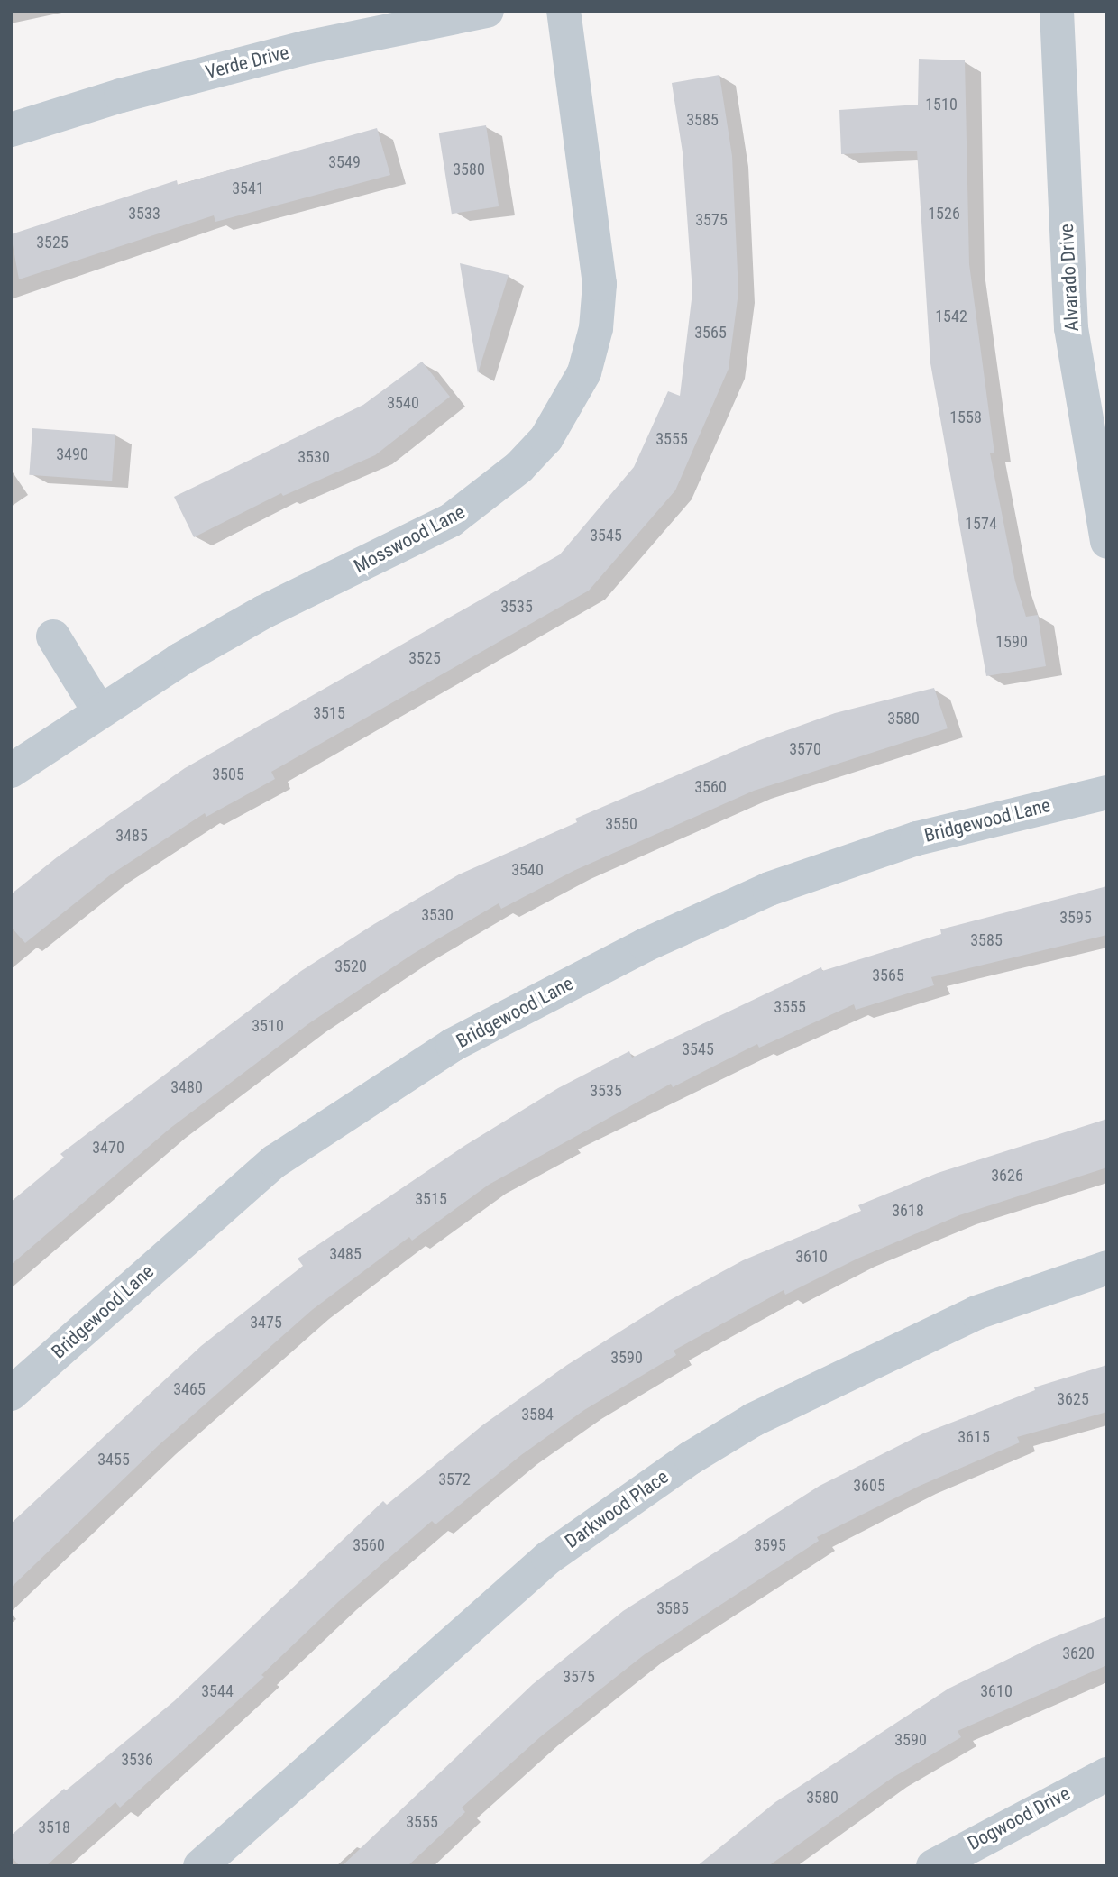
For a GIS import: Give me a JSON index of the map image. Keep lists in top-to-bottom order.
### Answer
{
  "streets": {
    "street": [
      "Verde Drive",
      "Alvarado Drive",
      "Mosswood Lane",
      "Bridgewood Lane",
      "Darkwood Place",
      "Dogwood Drive"
    ]
  },
  "house_numbers": [
    "1510",
    "3585",
    "3549",
    "3580",
    "3541",
    "3533",
    "1526",
    "3575",
    "3525",
    "1542",
    "3565",
    "3540",
    "1558",
    "3555",
    "3490",
    "3530",
    "1574",
    "3545",
    "3535",
    "1590",
    "3525",
    "3515",
    "3580",
    "3570",
    "3505",
    "3560",
    "3550",
    "3485",
    "3540",
    "3530",
    "3595",
    "3585",
    "3520",
    "3565",
    "3555",
    "3510",
    "3545",
    "3480",
    "3535",
    "3470",
    "3626",
    "3515",
    "3618",
    "3485",
    "3610",
    "3475",
    "3590",
    "3465",
    "3625",
    "3584",
    "3615",
    "3455",
    "3572",
    "3605",
    "3560",
    "3595",
    "3585",
    "3620",
    "3575",
    "3544",
    "3610",
    "3590",
    "3536",
    "3580",
    "3555",
    "3518"
  ]
}
